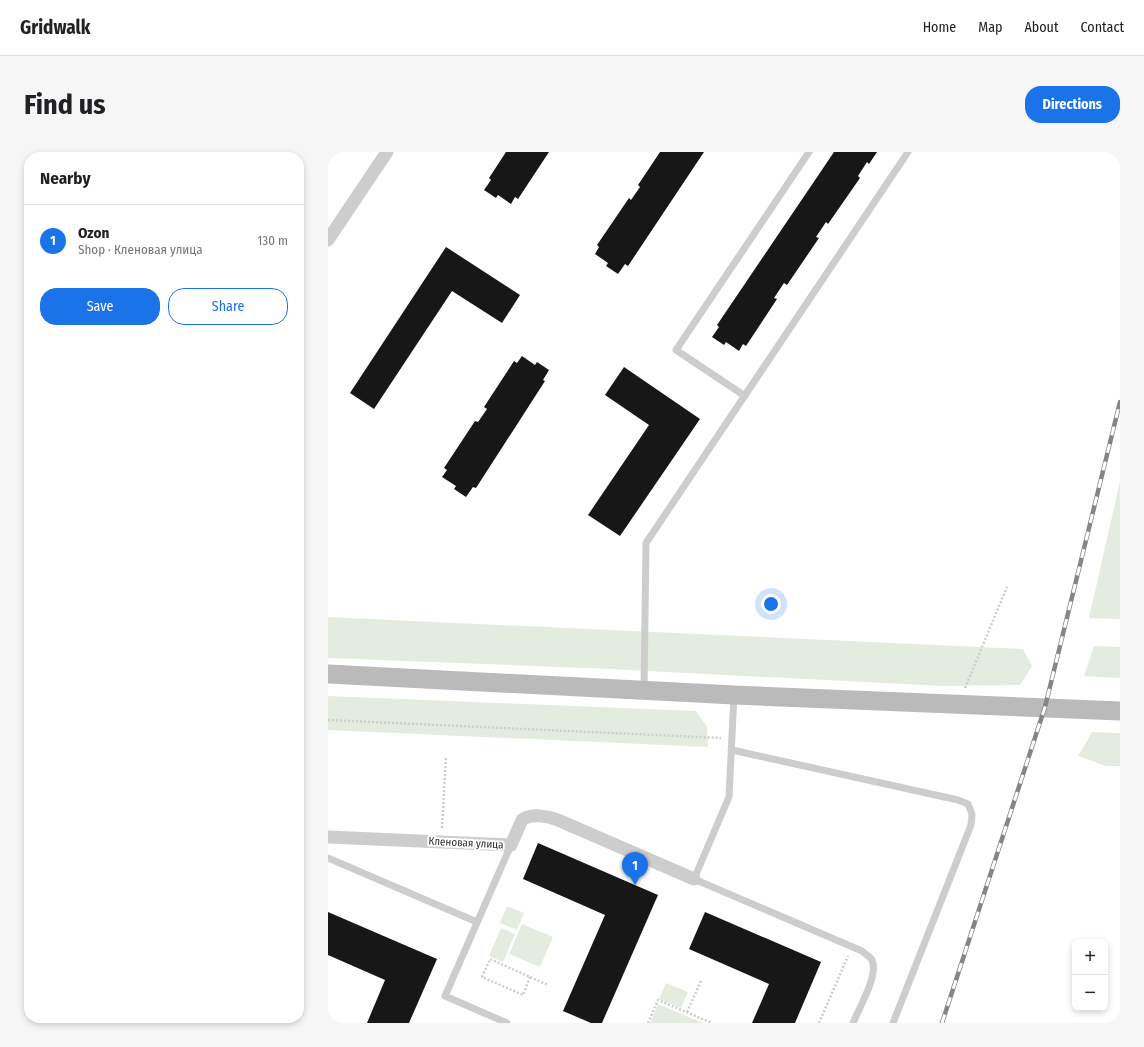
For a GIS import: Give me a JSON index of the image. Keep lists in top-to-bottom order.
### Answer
{
  "streets": {
    "street": ["Кленовая улица"]
  },
  "page": {
    "header": "Gridwalk",
    "nav": [
      "Home",
      "Map",
      "About",
      "Contact"
    ],
    "buttons": [
      "Directions",
      ["Save", "Share"]
    ],
    "title": "Find us",
    "heading": "Nearby",
    "list": [
      {
        "mark": "1",
        "name": "Ozon",
        "note": "Shop · Кленовая улица",
        "value": "130 m"
      }
    ],
    "pins": "1",
    "map_buttons": ["+", "−"]
  }
}
